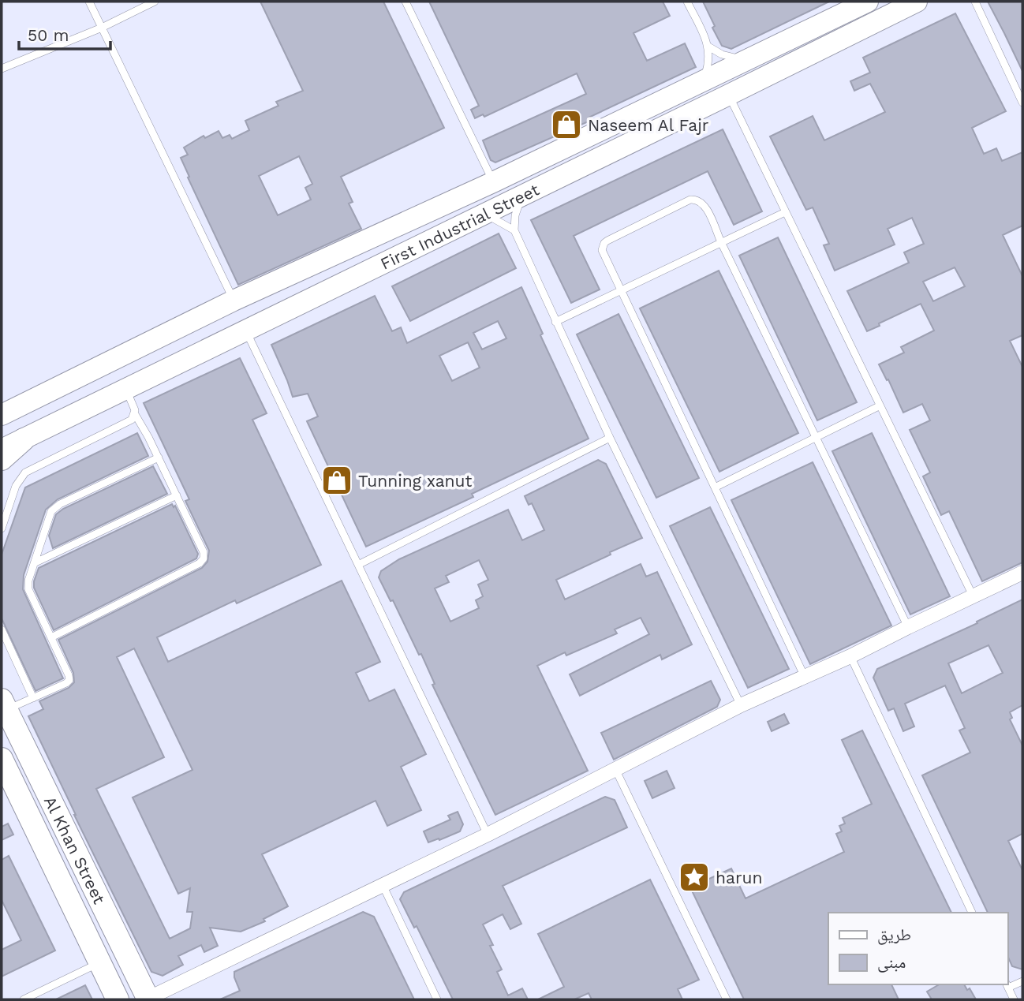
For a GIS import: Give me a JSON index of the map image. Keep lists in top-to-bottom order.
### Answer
{
  "streets": {
    "main road": ["First Industrial Street", "Al Khan Street"]
  },
  "places": {
    "shop": ["Naseem Al Fajr", "Tunning xanut"],
    "place": ["harun"]
  },
  "legend": ["طريق", "مبنى"],
  "scale_bar": "50 m"
}
